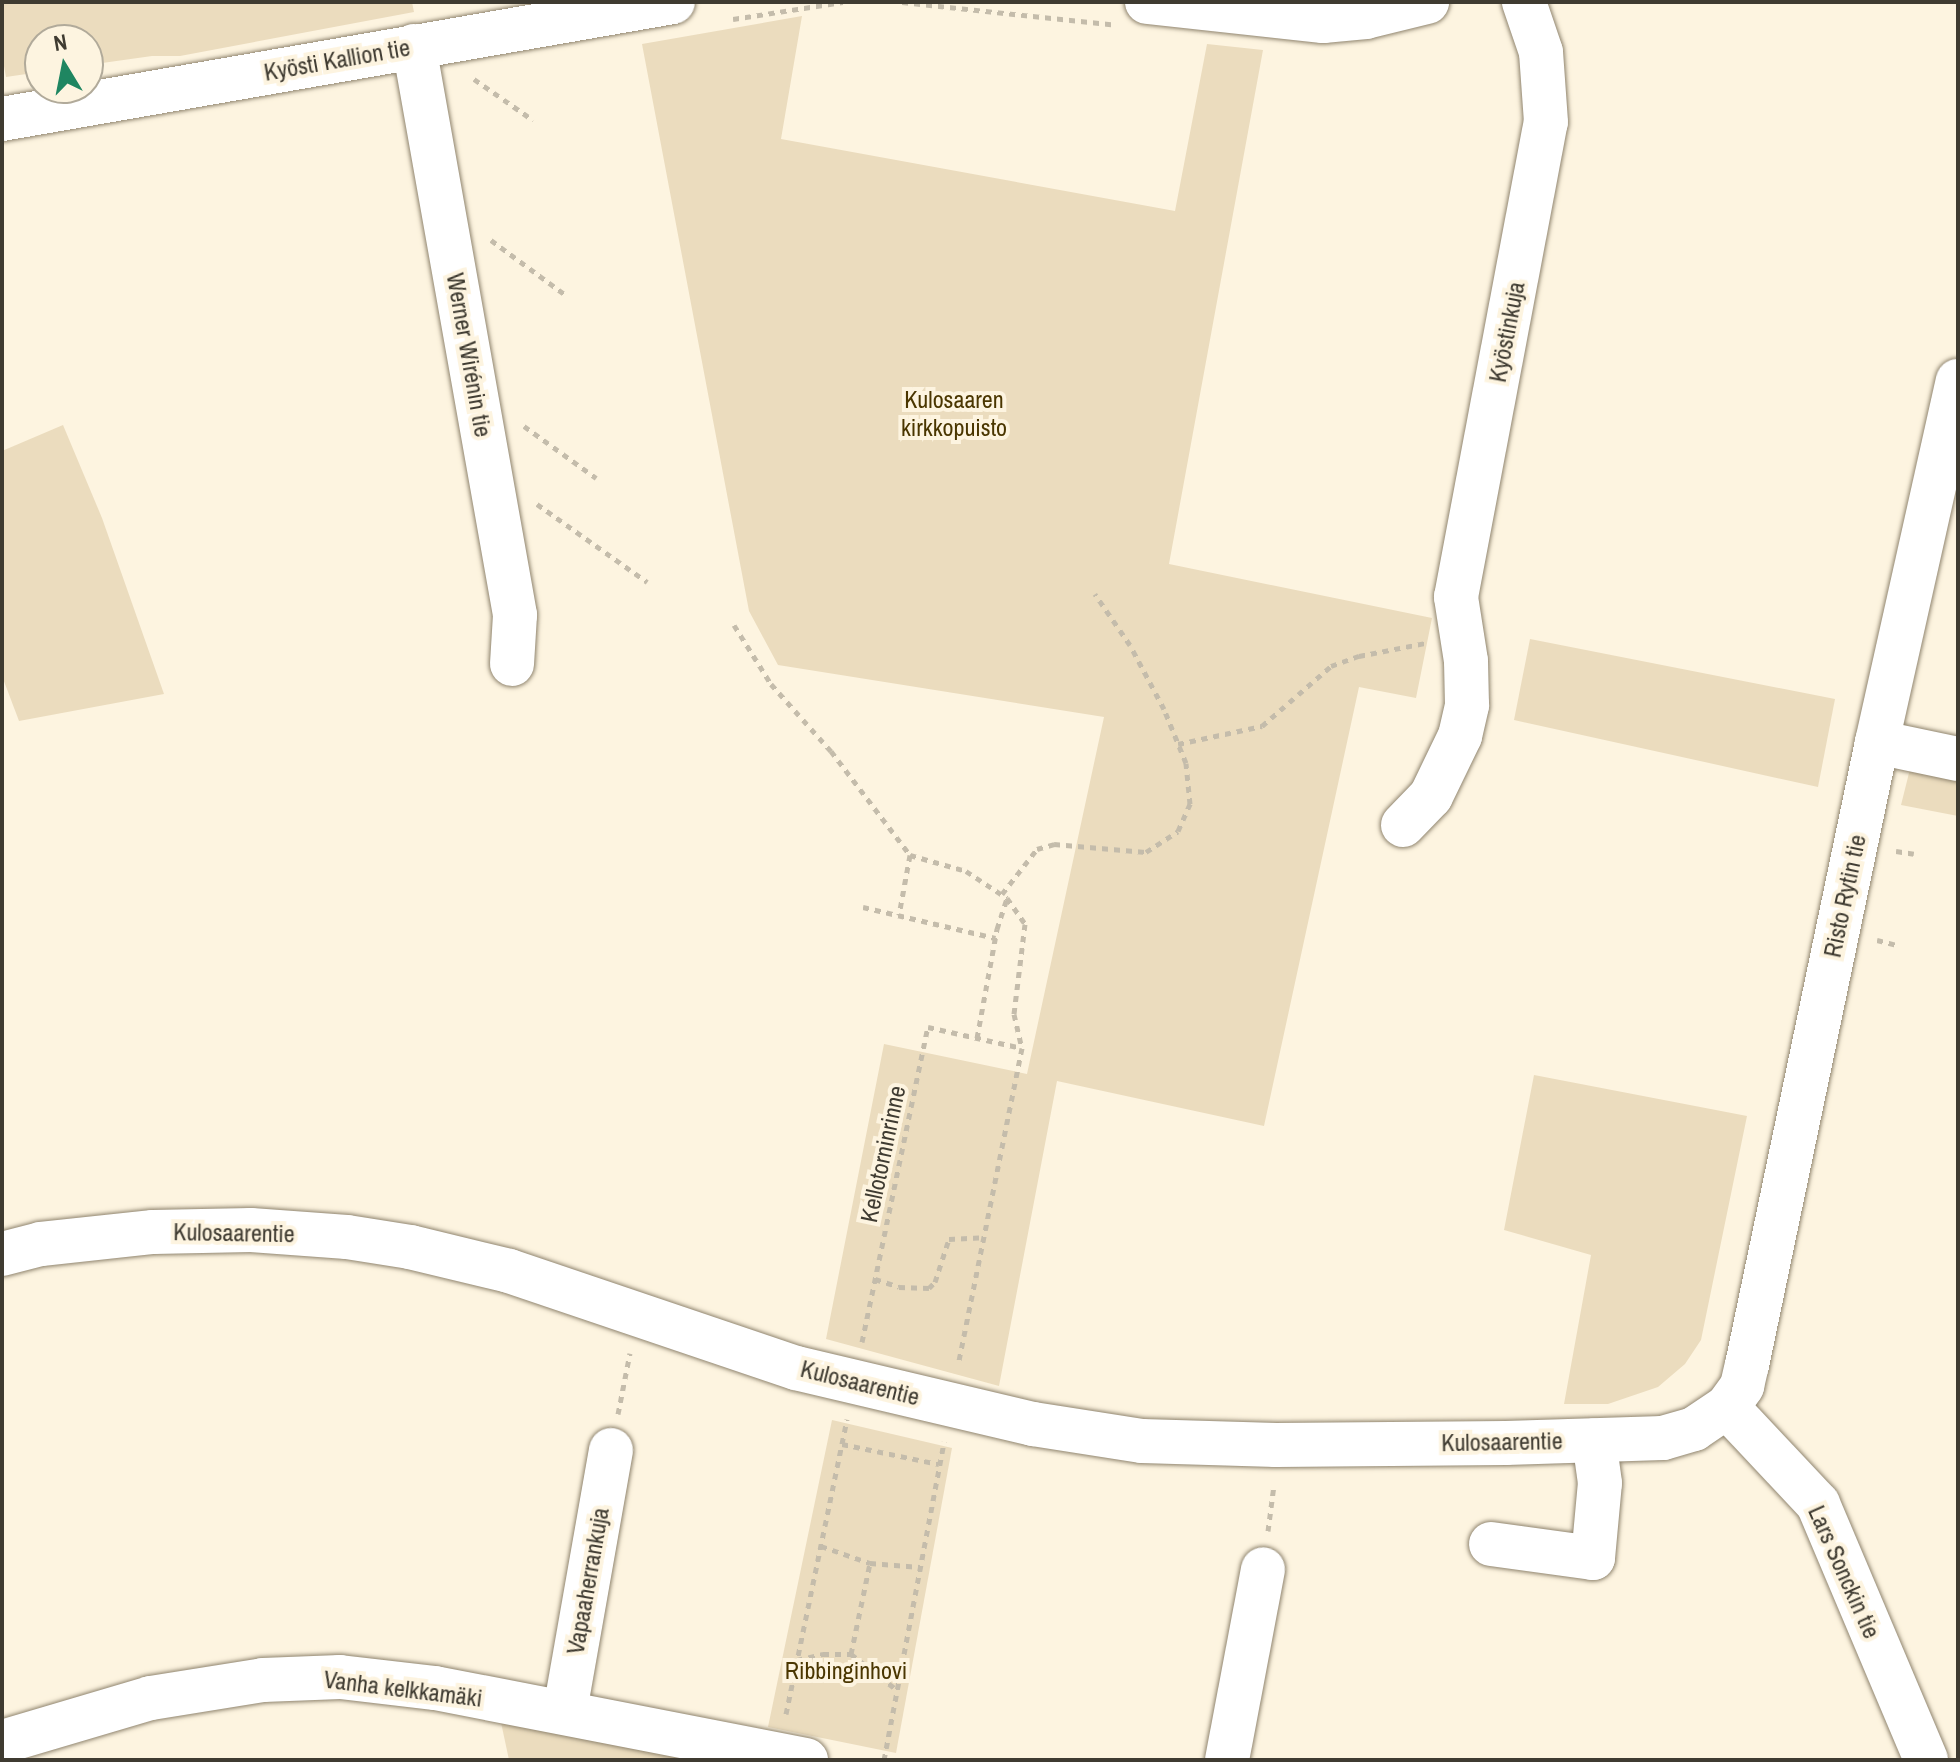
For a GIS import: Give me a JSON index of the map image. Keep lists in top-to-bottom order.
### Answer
{
  "streets": {
    "street": [
      "Kyösti Kallion tie",
      "Kyöstinkuja",
      "Werner Wirénin tie",
      "Risto Rytin tie",
      "Kulosaarentie",
      "Lars Sonckin tie",
      "Vapaaherrankuja",
      "Vanha kelkkamäki"
    ],
    "path": ["Kellotorninrinne"]
  },
  "crossings": [
    ["Kyösti Kallion tie", "Werner Wirénin tie"],
    ["Risto Rytin tie", "Kulosaarentie"],
    ["Risto Rytin tie", "Lars Sonckin tie"],
    ["Kellotorninrinne", "Kulosaarentie"],
    ["Kellotorninrinne", "Vanha kelkkamäki"],
    ["Kulosaarentie", "Lars Sonckin tie"],
    ["Vapaaherrankuja", "Vanha kelkkamäki"]
  ],
  "parks": ["Kulosaaren kirkkopuisto", "Ribbinginhovi"],
  "north": "top"
}
